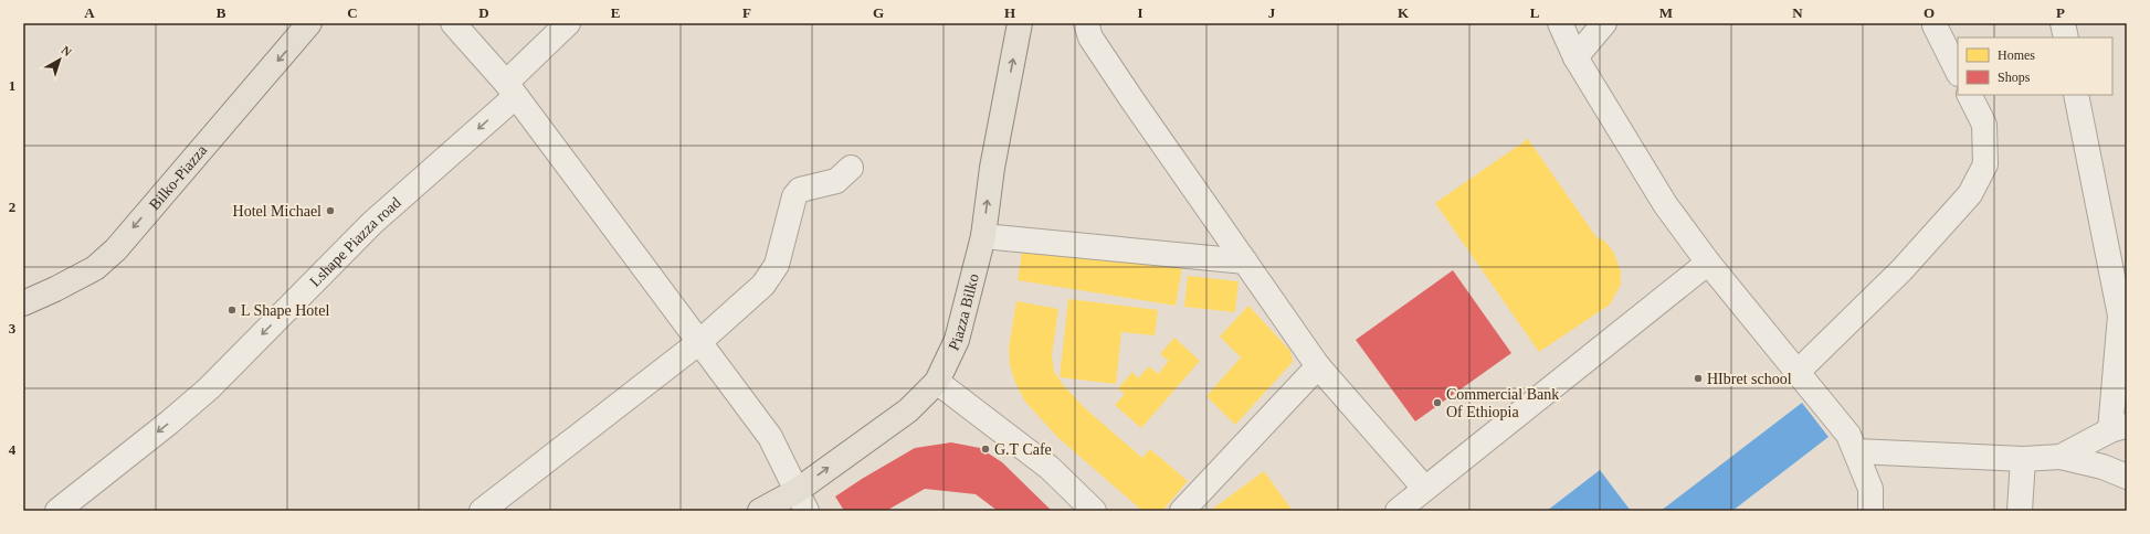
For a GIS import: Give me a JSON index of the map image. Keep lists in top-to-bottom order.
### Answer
{
  "streets": {
    "main road": ["Bilko-Piazza", "Piazza Bilko"],
    "street": ["Lshape Piazza road"]
  },
  "one_way": ["Bilko-Piazza", "Lshape Piazza road", "Piazza Bilko"],
  "places": [
    "Hotel Michael",
    "L Shape Hotel",
    "HIbret school",
    "Commercial Bank Of Ethiopia",
    "G.T Cafe"
  ],
  "legend": ["Homes", "Shops"],
  "north": "top right",
  "grid": {
    "columns": [
      "A",
      "B",
      "C",
      "D",
      "E",
      "F",
      "G",
      "H",
      "I",
      "J",
      "K",
      "L",
      "M",
      "N",
      "O",
      "P"
    ],
    "rows": [
      "1",
      "2",
      "3",
      "4"
    ]
  }
}
